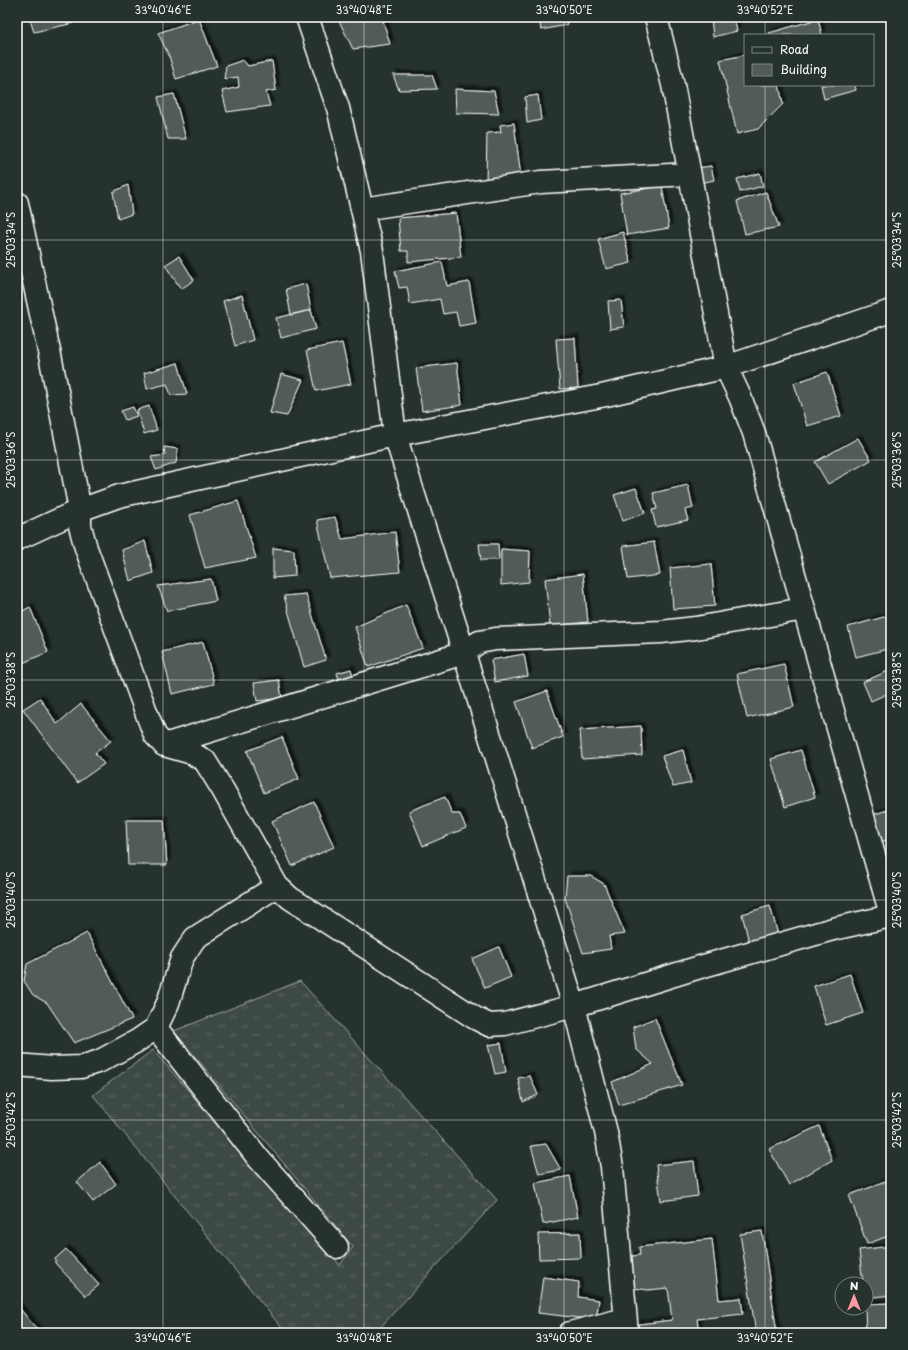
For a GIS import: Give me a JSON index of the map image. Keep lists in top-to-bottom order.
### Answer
{
  "legend": ["Road", "Building"],
  "north": "top",
  "coordinates": [
    "33°40'46\"E",
    "33°40'48\"E",
    "33°40'50\"E",
    "33°40'52\"E",
    "25°03'34\"S",
    "25°03'36\"S",
    "25°03'38\"S",
    "25°03'40\"S",
    "25°03'42\"S"
  ]
}
